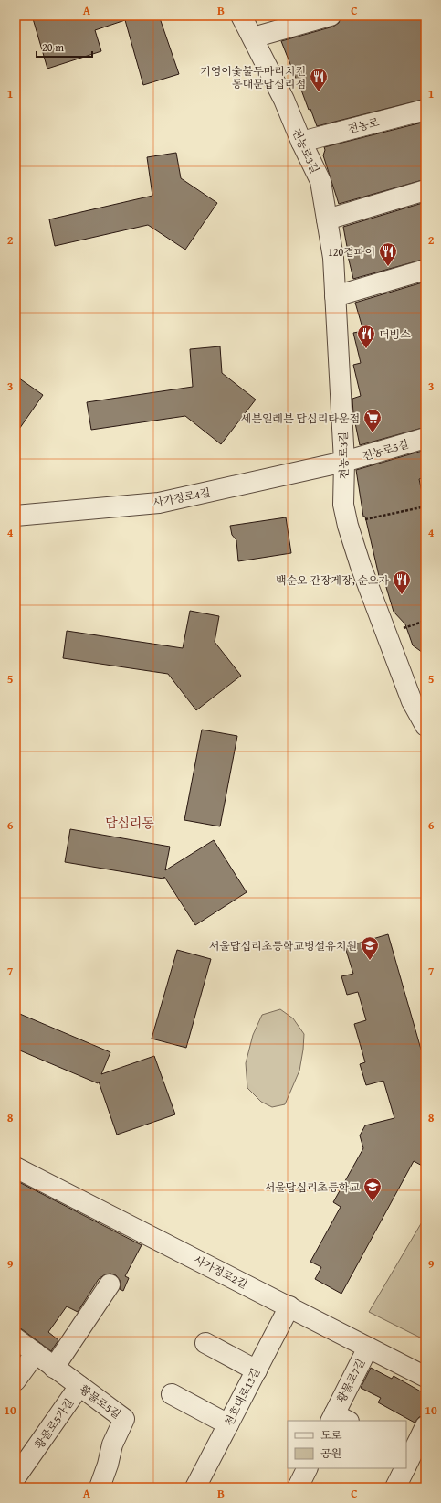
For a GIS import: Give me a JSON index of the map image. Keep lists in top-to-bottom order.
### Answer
{
  "streets": {
    "street": [
      "전농로",
      "전농로3길",
      "전농로5길",
      "사가정로4길",
      "사가정로2길",
      "황물로7길",
      "천호대로13길",
      "황물로5길",
      "황물로5가길"
    ]
  },
  "crossings": [
    ["전농로", "전농로3길"],
    ["전농로3길", "전농로5길"],
    ["전농로3길", "사가정로4길"],
    ["전농로5길", "사가정로4길"],
    ["사가정로2길", "황물로7길"],
    ["사가정로2길", "천호대로13길"],
    ["황물로5길", "황물로5가길"]
  ],
  "districts": ["답십리동"],
  "places": {
    "restaurant": [
      "기영이숯불두마리치킨 동대문답십리점",
      "120겹파이",
      "더빙스",
      "백순오 간장게장, 순오가"
    ],
    "supermarket": ["세븐일레븐 답십리타운점"],
    "school or university": ["서울답십리초등학교병설유치원", "서울답십리초등학교"]
  },
  "legend": ["도로", "공원"],
  "scale_bar": "20 m",
  "grid": {
    "columns": ["A", "B", "C"],
    "rows": [
      "1",
      "2",
      "3",
      "4",
      "5",
      "6",
      "7",
      "8",
      "9",
      "10"
    ]
  }
}
